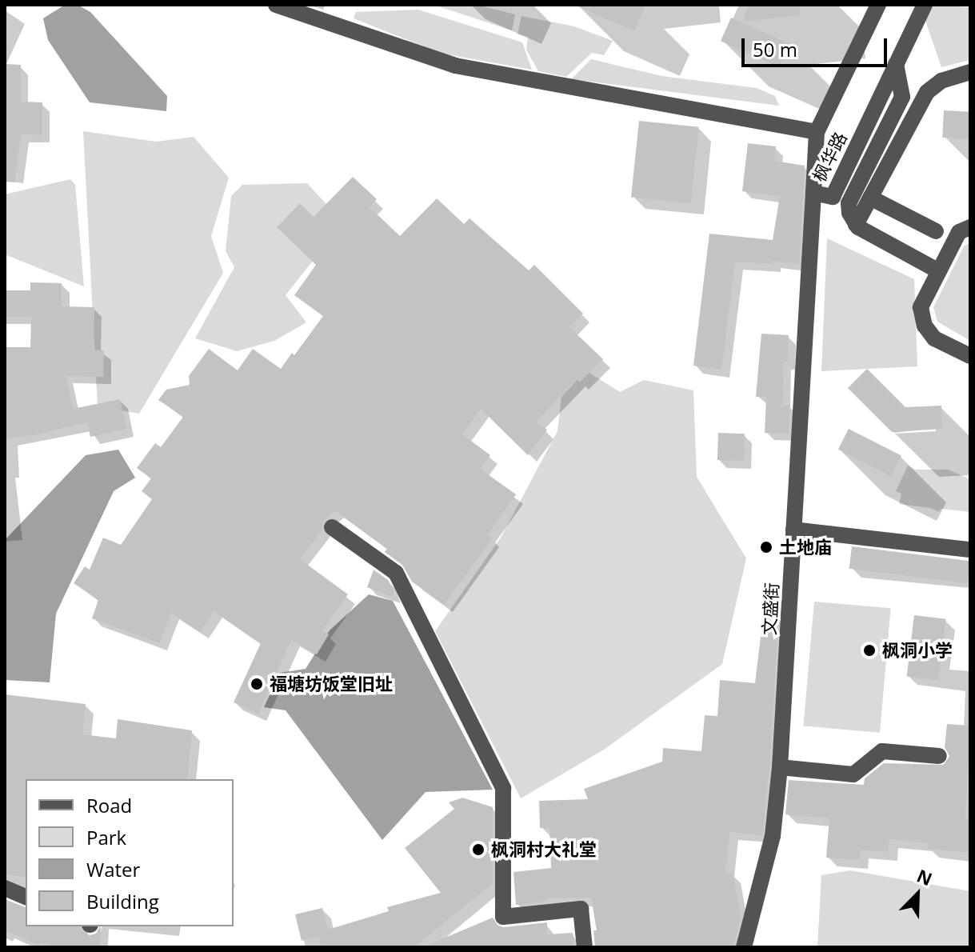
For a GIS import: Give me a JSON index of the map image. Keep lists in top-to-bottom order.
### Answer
{
  "streets": {
    "street": ["枫华路", "文盛街"]
  },
  "crossings": [
    ["枫华路", "文盛街"]
  ],
  "places": [
    "土地庙",
    "枫洞小学",
    "福塘坊饭堂旧址",
    "枫洞村大礼堂"
  ],
  "legend": [
    "Road",
    "Park",
    "Water",
    "Building"
  ],
  "scale_bar": "50 m",
  "north": "top right"
}
